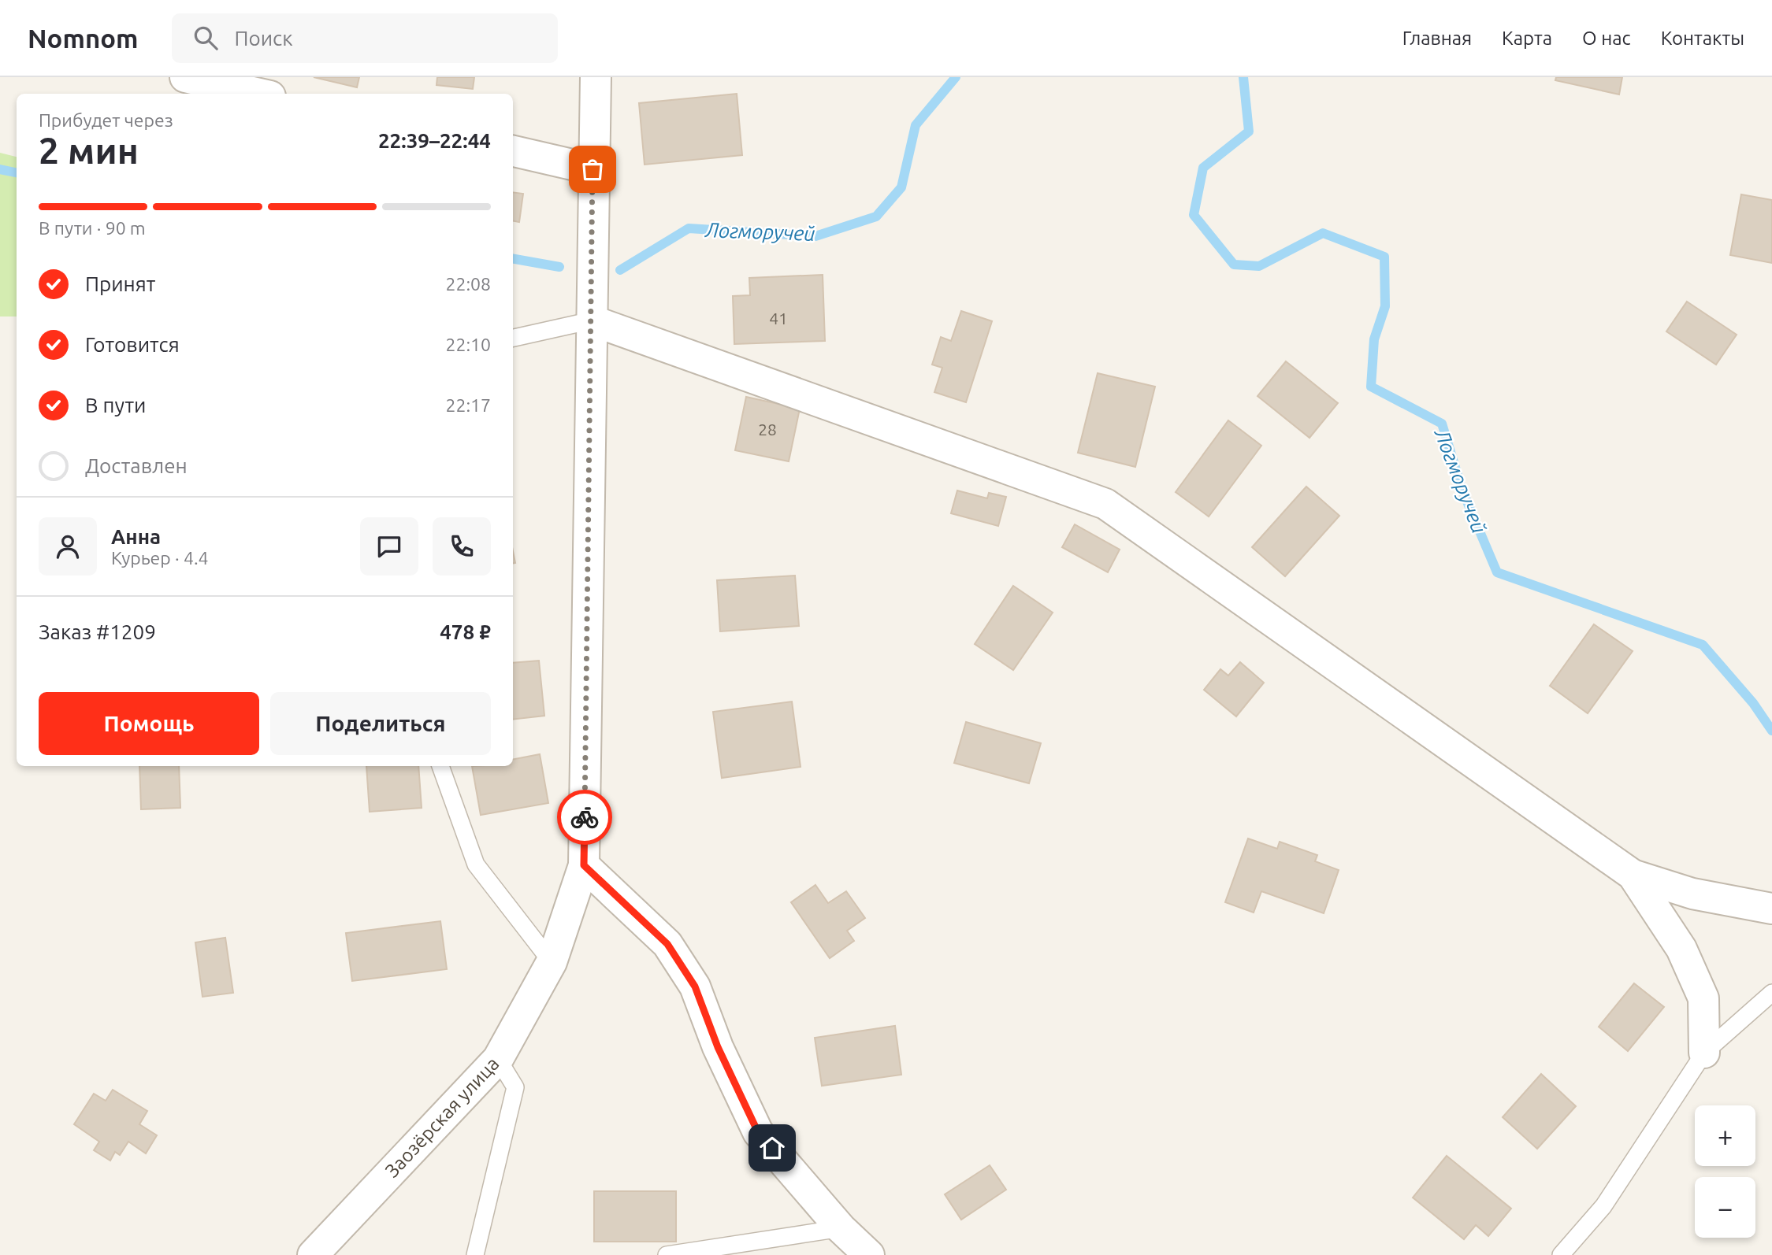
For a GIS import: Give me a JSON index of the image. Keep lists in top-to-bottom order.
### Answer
{
  "streets": {
    "street": ["Заозёрская улица"]
  },
  "water": ["Логморучей"],
  "house_numbers": ["41", "28"],
  "page": {
    "header": "Nomnom",
    "search": "Поиск",
    "nav": [
      "Главная",
      "Карта",
      "О нас",
      "Контакты"
    ],
    "heading": ["2 мин", "Прибудет через", "22:39–22:44"],
    "panel": [
      "Анна",
      "Курьер · 4.4",
      "Заказ #1209",
      "478 ₽"
    ],
    "bar": "В пути · 90 m",
    "list": [
      ["Принят", "22:08"],
      ["Готовится", "22:10"],
      ["В пути", "22:17"],
      "Доставлен"
    ],
    "buttons": ["Помощь", "Поделиться"],
    "map_buttons": ["+", "−"]
  }
}
